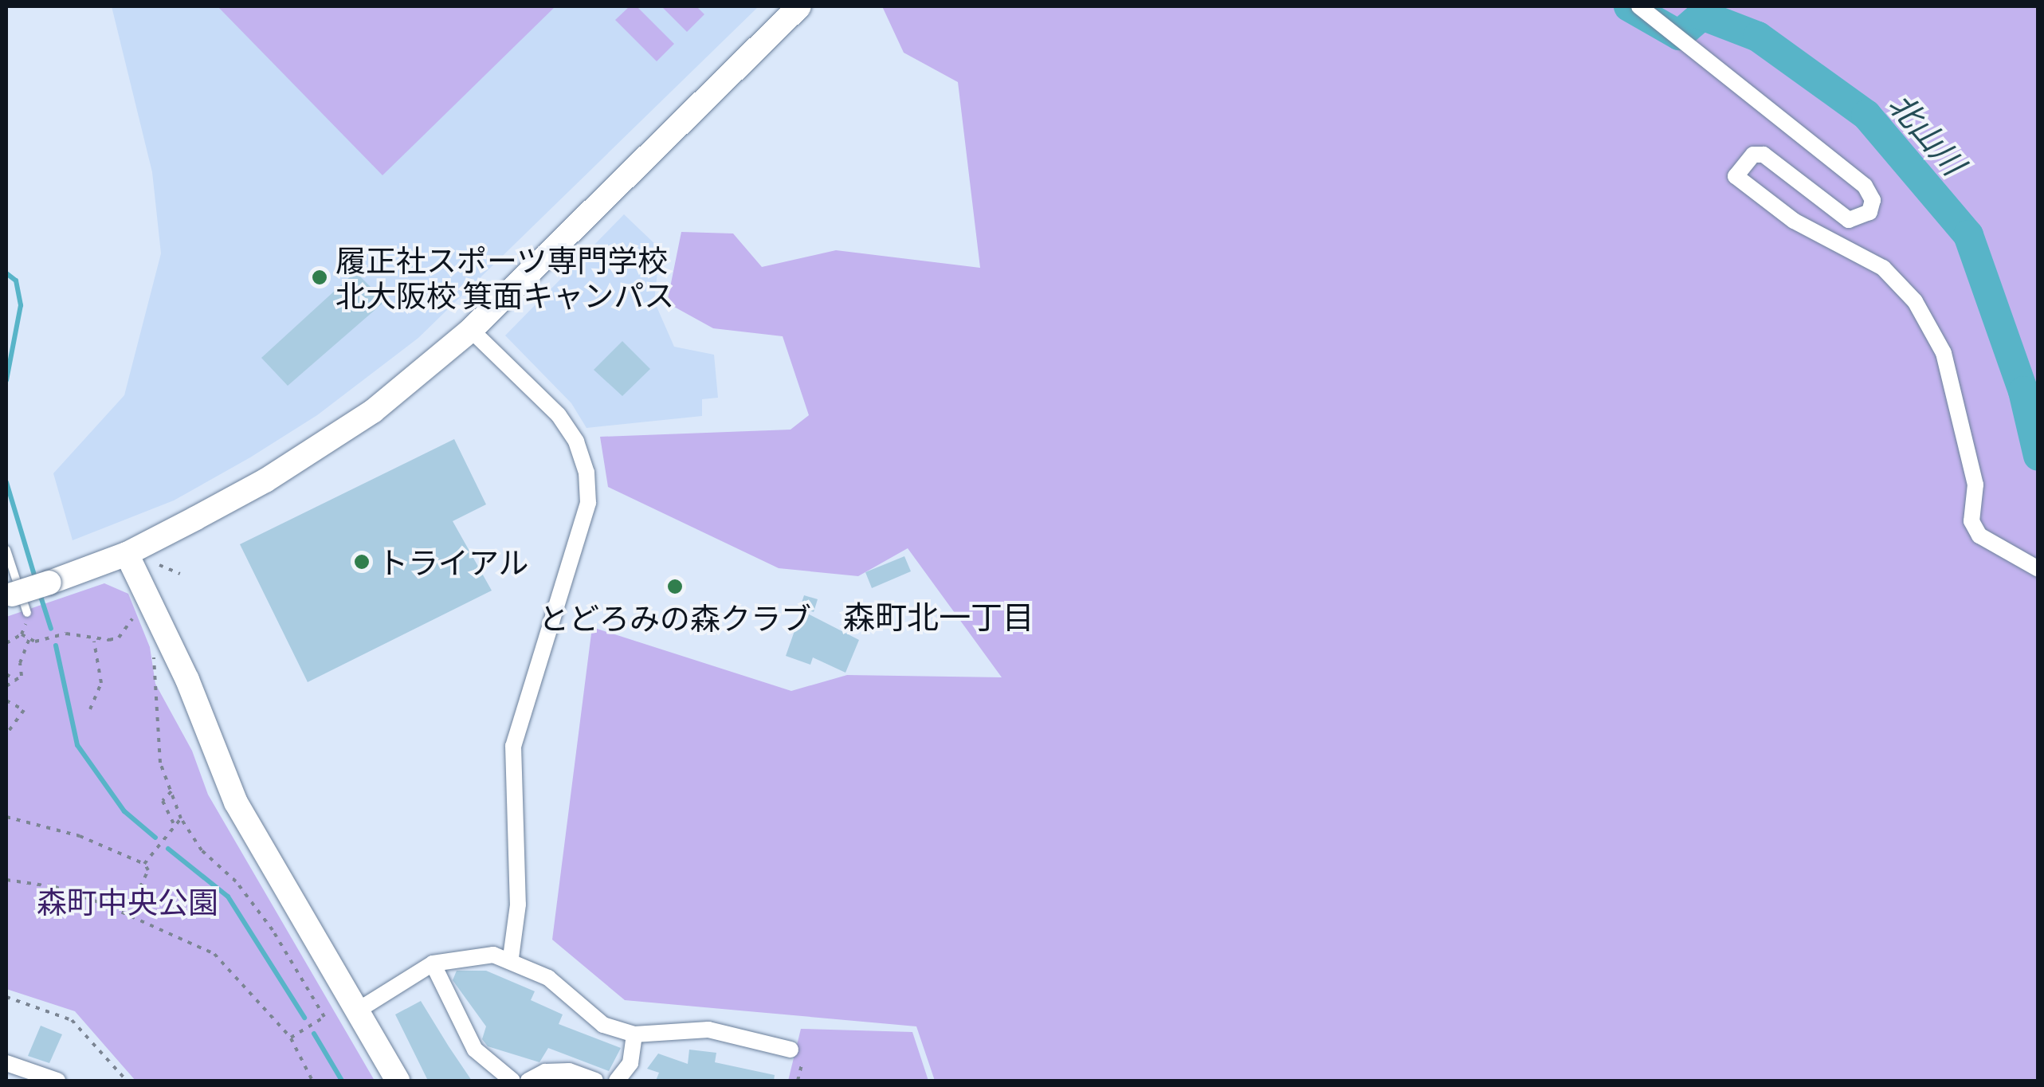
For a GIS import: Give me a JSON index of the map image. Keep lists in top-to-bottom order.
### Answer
{
  "districts": ["森町北一丁目"],
  "water": ["北山川"],
  "parks": ["森町中央公園"],
  "places": ["履正社スポーツ専門学校 北大阪校 箕面キャンパス", "トライアル", "とどろみの森クラブ"]
}
